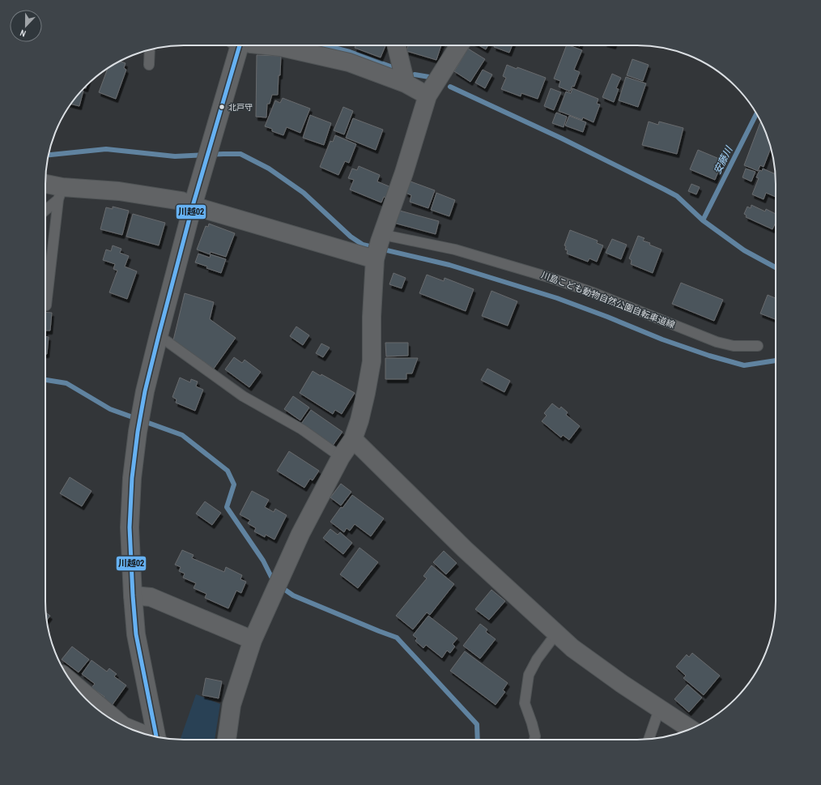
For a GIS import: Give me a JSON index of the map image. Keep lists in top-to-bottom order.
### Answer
{
  "streets": {
    "lane": ["川島こども動物自然公園自転車道線"]
  },
  "water": ["安藤川"],
  "places": ["北戸守"],
  "lines": ["transit line 川越02"],
  "north": "bottom"
}
